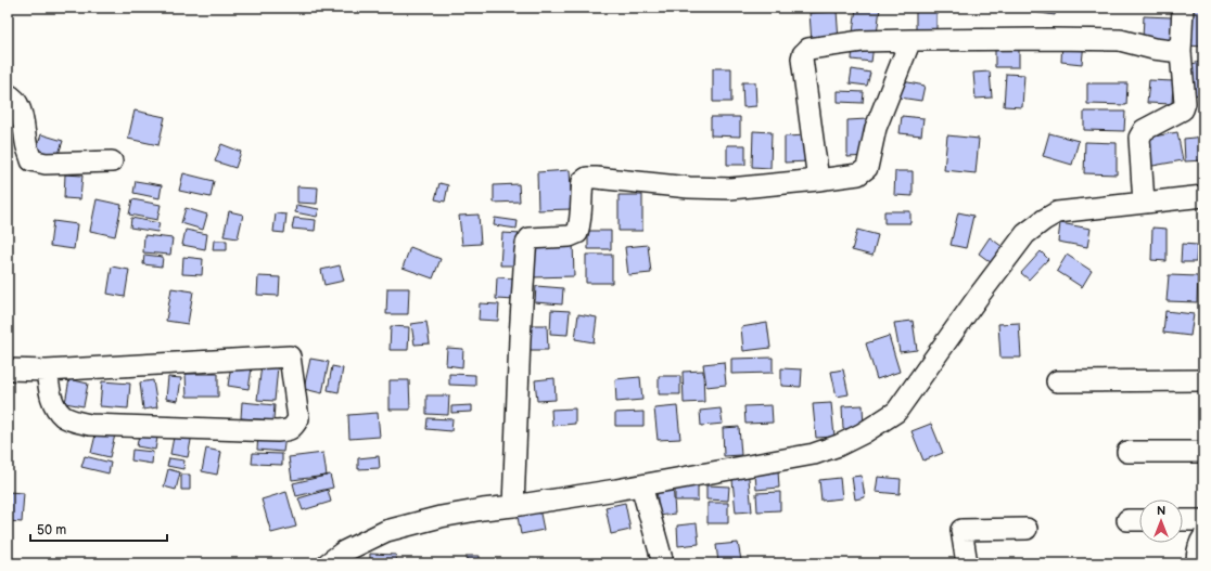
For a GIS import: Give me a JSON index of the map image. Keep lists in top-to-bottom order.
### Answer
{
  "scale_bar": "50 m",
  "north": "top"
}
